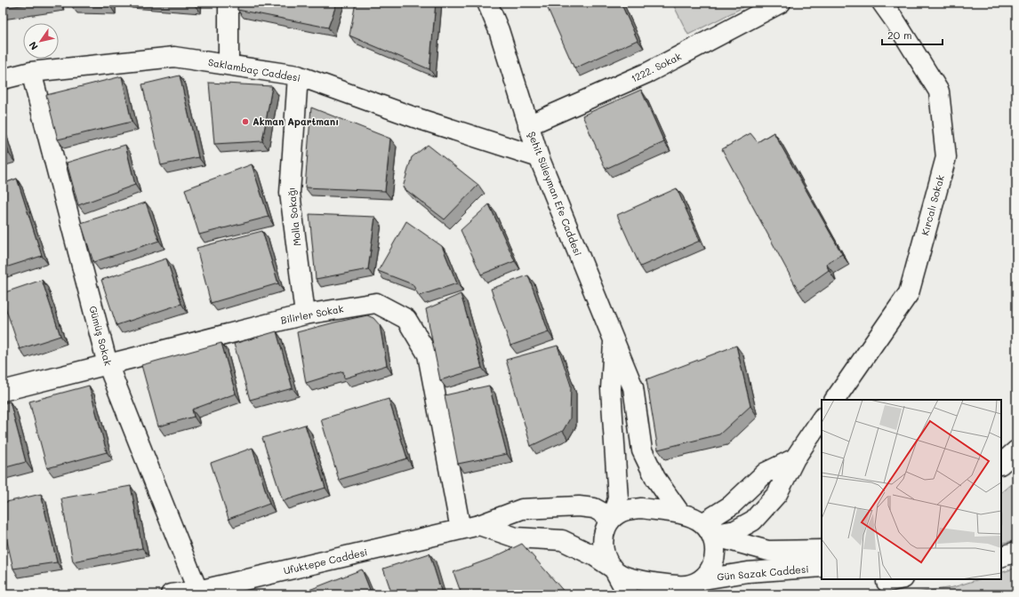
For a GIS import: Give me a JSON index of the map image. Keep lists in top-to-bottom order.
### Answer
{
  "streets": {
    "street": [
      "1222. Sokak",
      "Saklambaç Caddesi",
      "Şehit Süleyman Efe Caddesi",
      "Kırcalı Sokak",
      "Molla Sokağı",
      "Bilirler Sokak",
      "Gümüş Sokak",
      "Ufuktepe Caddesi",
      "Gün Sazak Caddesi"
    ]
  },
  "crossings": [
    ["1222. Sokak", "Şehit Süleyman Efe Caddesi"],
    ["Saklambaç Caddesi", "Şehit Süleyman Efe Caddesi"],
    ["Saklambaç Caddesi", "Molla Sokağı"],
    ["Saklambaç Caddesi", "Gümüş Sokak"],
    ["Şehit Süleyman Efe Caddesi", "Ufuktepe Caddesi"],
    ["Şehit Süleyman Efe Caddesi", "Gün Sazak Caddesi"],
    ["Molla Sokağı", "Bilirler Sokak"],
    ["Bilirler Sokak", "Gümüş Sokak"],
    ["Bilirler Sokak", "Ufuktepe Caddesi"],
    ["Gümüş Sokak", "Ufuktepe Caddesi"],
    ["Ufuktepe Caddesi", "Gün Sazak Caddesi"]
  ],
  "places": ["Akman Apartmanı"],
  "scale_bar": "20 m",
  "north": "bottom left"
}
